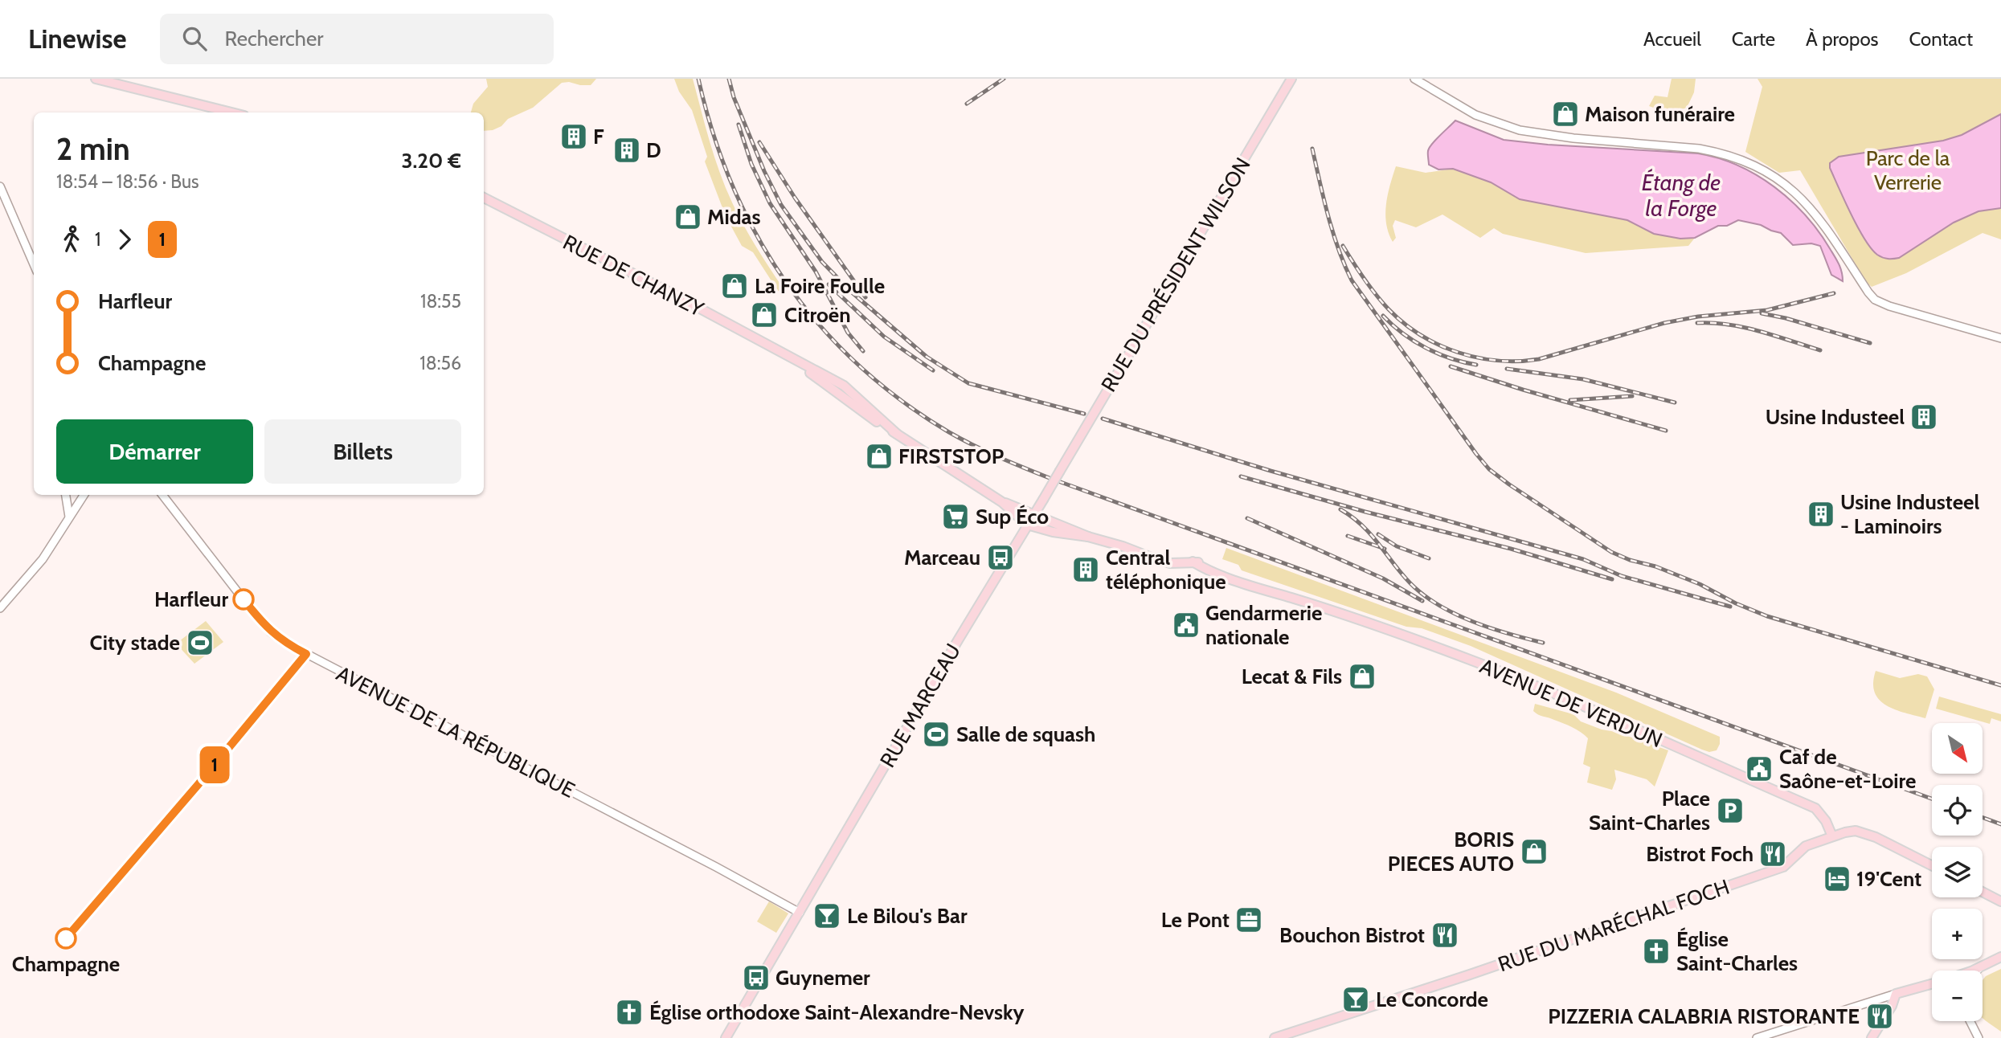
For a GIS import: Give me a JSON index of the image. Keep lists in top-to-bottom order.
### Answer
{
  "streets": {
    "main road": [
      "RUE DU PRÉSIDENT WILSON",
      "RUE DE CHANZY",
      "AVENUE DE VERDUN",
      "RUE MARCEAU",
      "RUE DU MARÉCHAL FOCH"
    ],
    "street": ["AVENUE DE LA RÉPUBLIQUE"]
  },
  "crossings": [
    ["RUE DU PRÉSIDENT WILSON", "RUE MARCEAU"],
    ["RUE DE CHANZY", "AVENUE DE VERDUN"],
    ["RUE DE CHANZY", "RUE MARCEAU"],
    ["AVENUE DE VERDUN", "RUE MARCEAU"],
    ["AVENUE DE VERDUN", "RUE DU MARÉCHAL FOCH"],
    ["RUE MARCEAU", "AVENUE DE LA RÉPUBLIQUE"]
  ],
  "water": ["Étang de la Forge"],
  "parks": ["Parc de la Verrerie"],
  "places": {
    "shop": [
      "Maison funéraire",
      "Midas",
      "La Foire Foulle",
      "Citroën",
      "FIRSTSTOP",
      "Lecat & Fils",
      "BORIS PIECES AUTO"
    ],
    "building": [
      "F",
      "D",
      "Usine Industeel",
      "Usine Industeel - Laminoirs",
      "Central téléphonique"
    ],
    "supermarket": ["Sup Éco"],
    "bus stop": ["Marceau", "Guynemer"],
    "other": ["Harfleur", "Champagne"],
    "public building": ["Gendarmerie nationale", "Caf de Saône-et-Loire"],
    "sports": ["City stade", "Salle de squash"],
    "parking": ["Place Saint-Charles"],
    "restaurant": ["Bistrot Foch", "Bouchon Bistrot", "PIZZERIA CALABRIA RISTORANTE"],
    "hotel": ["19'Cent"],
    "bar": ["Le Bilou's Bar", "Le Concorde"],
    "office": ["Le Pont"],
    "church": ["Église Saint-Charles", "Église orthodoxe Saint-Alexandre-Nevsky"]
  },
  "lines": ["bus line 1"],
  "north": "bottom right",
  "page": {
    "header": "Linewise",
    "search": "Rechercher",
    "nav": [
      "Accueil",
      "Carte",
      "À propos",
      "Contact"
    ],
    "on_map": "1",
    "heading": ["2 min", "18:54 – 18:56 · Bus", "3.20 €"],
    "legs": ["1", "1"],
    "list": [
      {
        "name": "Harfleur",
        "value": "18:55"
      },
      {
        "name": "Champagne",
        "value": "18:56"
      }
    ],
    "buttons": ["Démarrer", "Billets"],
    "map_buttons": ["+", "−"]
  }
}
